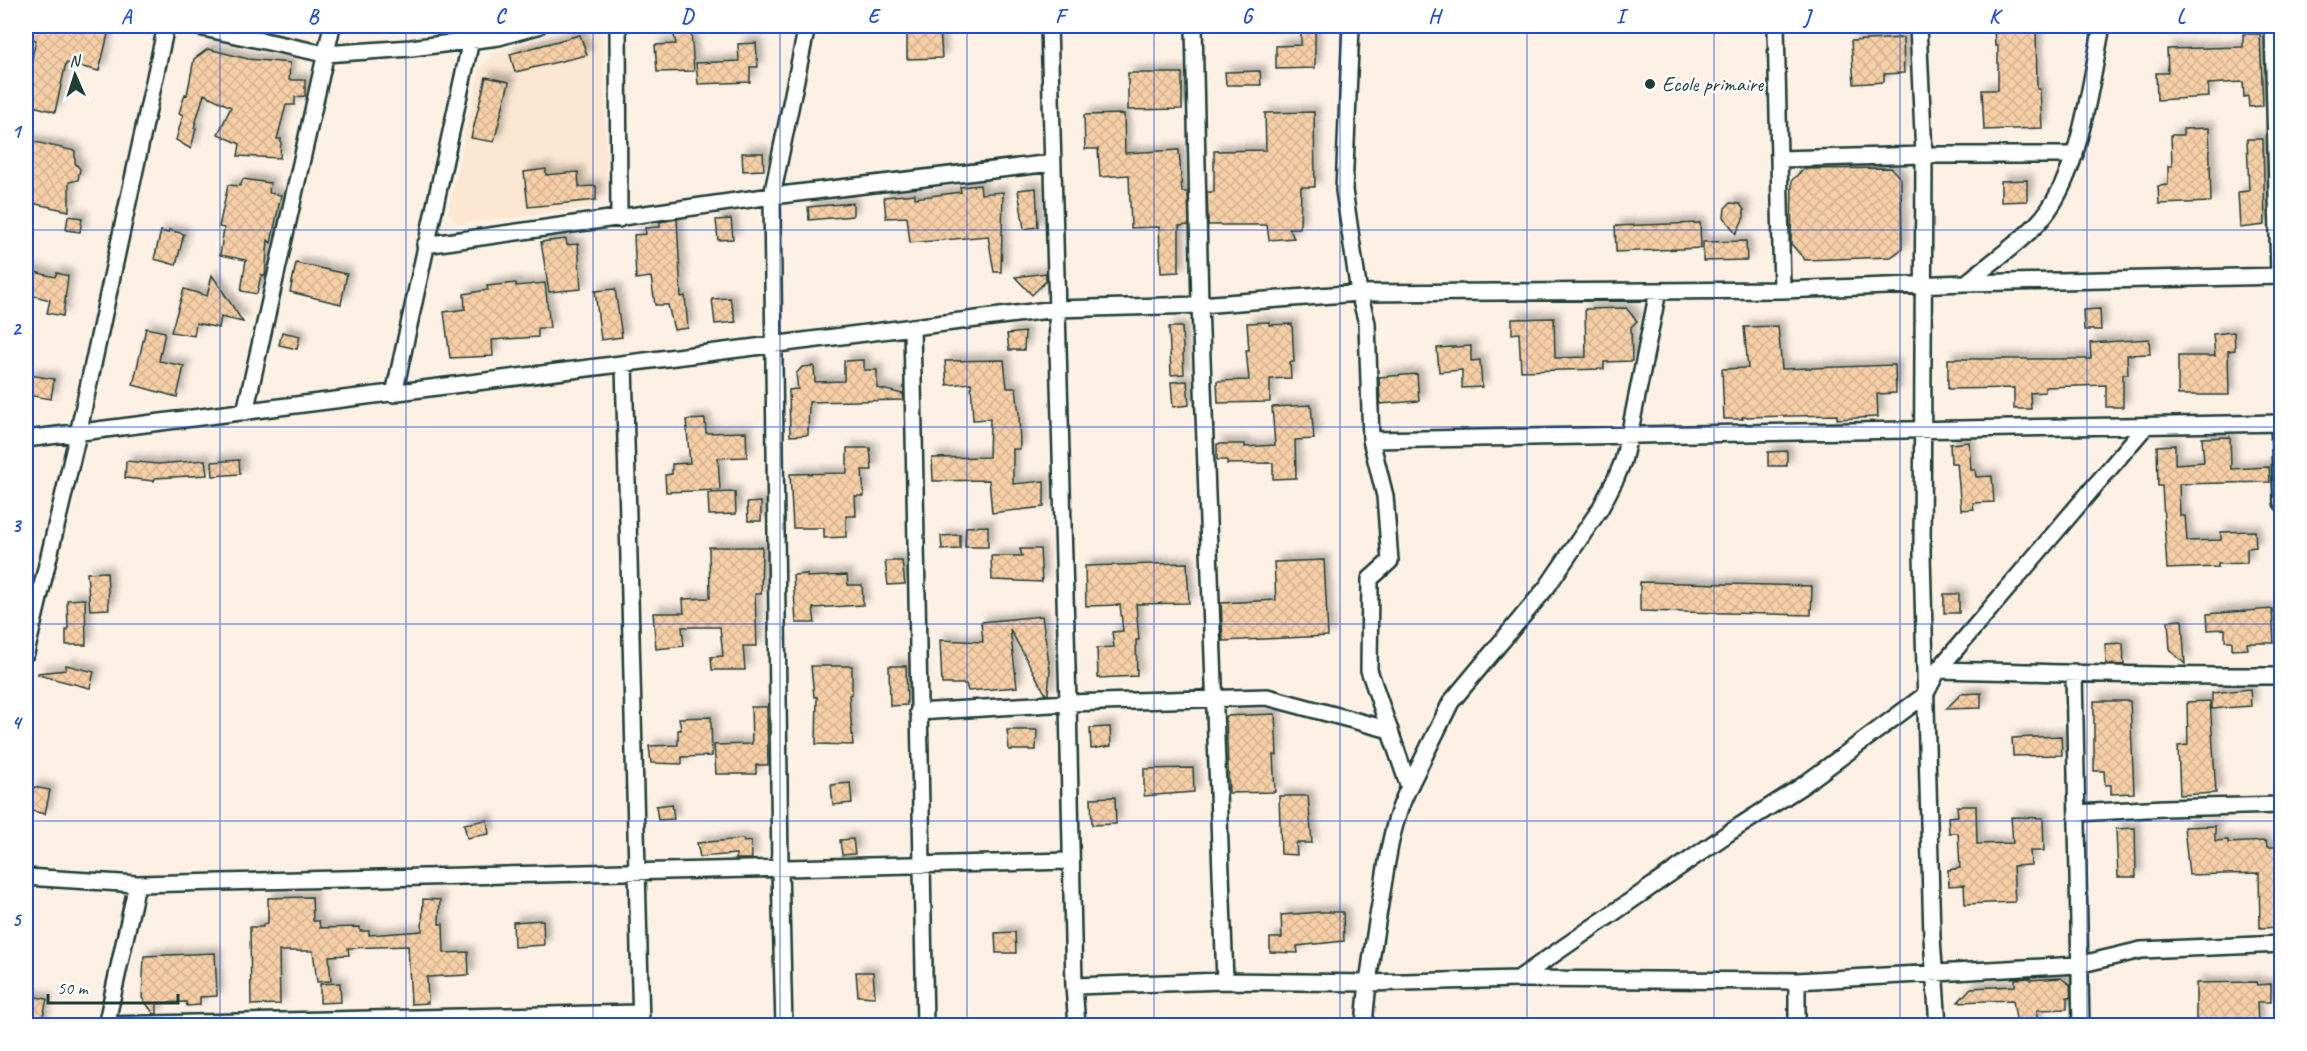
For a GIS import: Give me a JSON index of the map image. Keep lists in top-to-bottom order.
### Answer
{
  "places": ["Ecole primaire"],
  "scale_bar": "50 m",
  "north": "top",
  "grid": {
    "columns": [
      "A",
      "B",
      "C",
      "D",
      "E",
      "F",
      "G",
      "H",
      "I",
      "J",
      "K",
      "L"
    ],
    "rows": [
      "1",
      "2",
      "3",
      "4",
      "5"
    ]
  }
}
